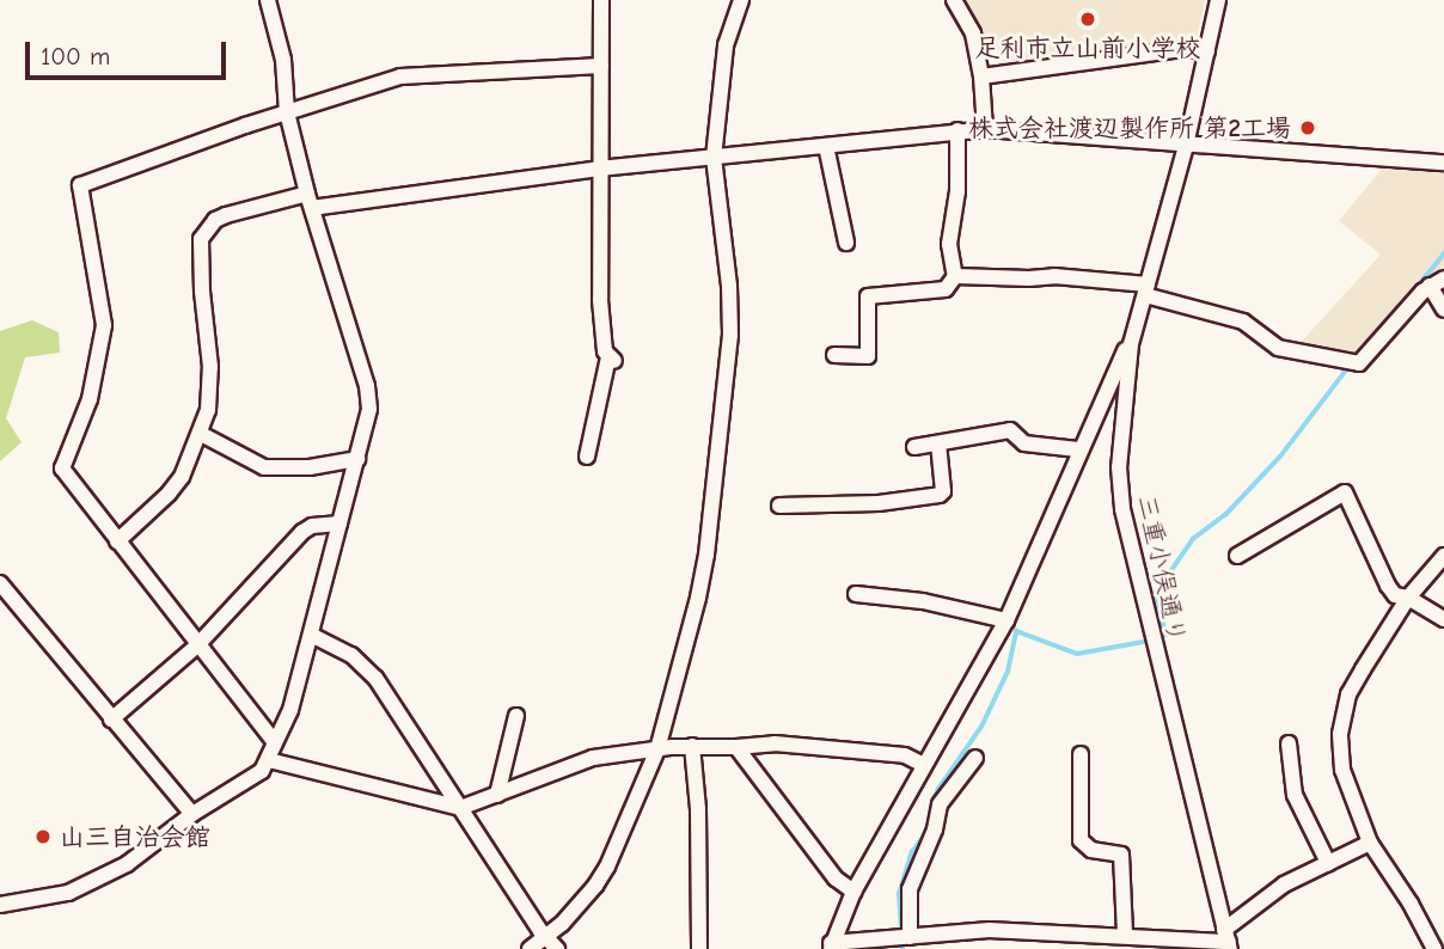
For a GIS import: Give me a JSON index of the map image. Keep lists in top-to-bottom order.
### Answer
{
  "streets": {
    "street": ["三重小俣通り"]
  },
  "places": ["足利市立山前小学校", "株式会社渡辺製作所 第2工場", "山三自治会館"],
  "scale_bar": "100 m"
}
